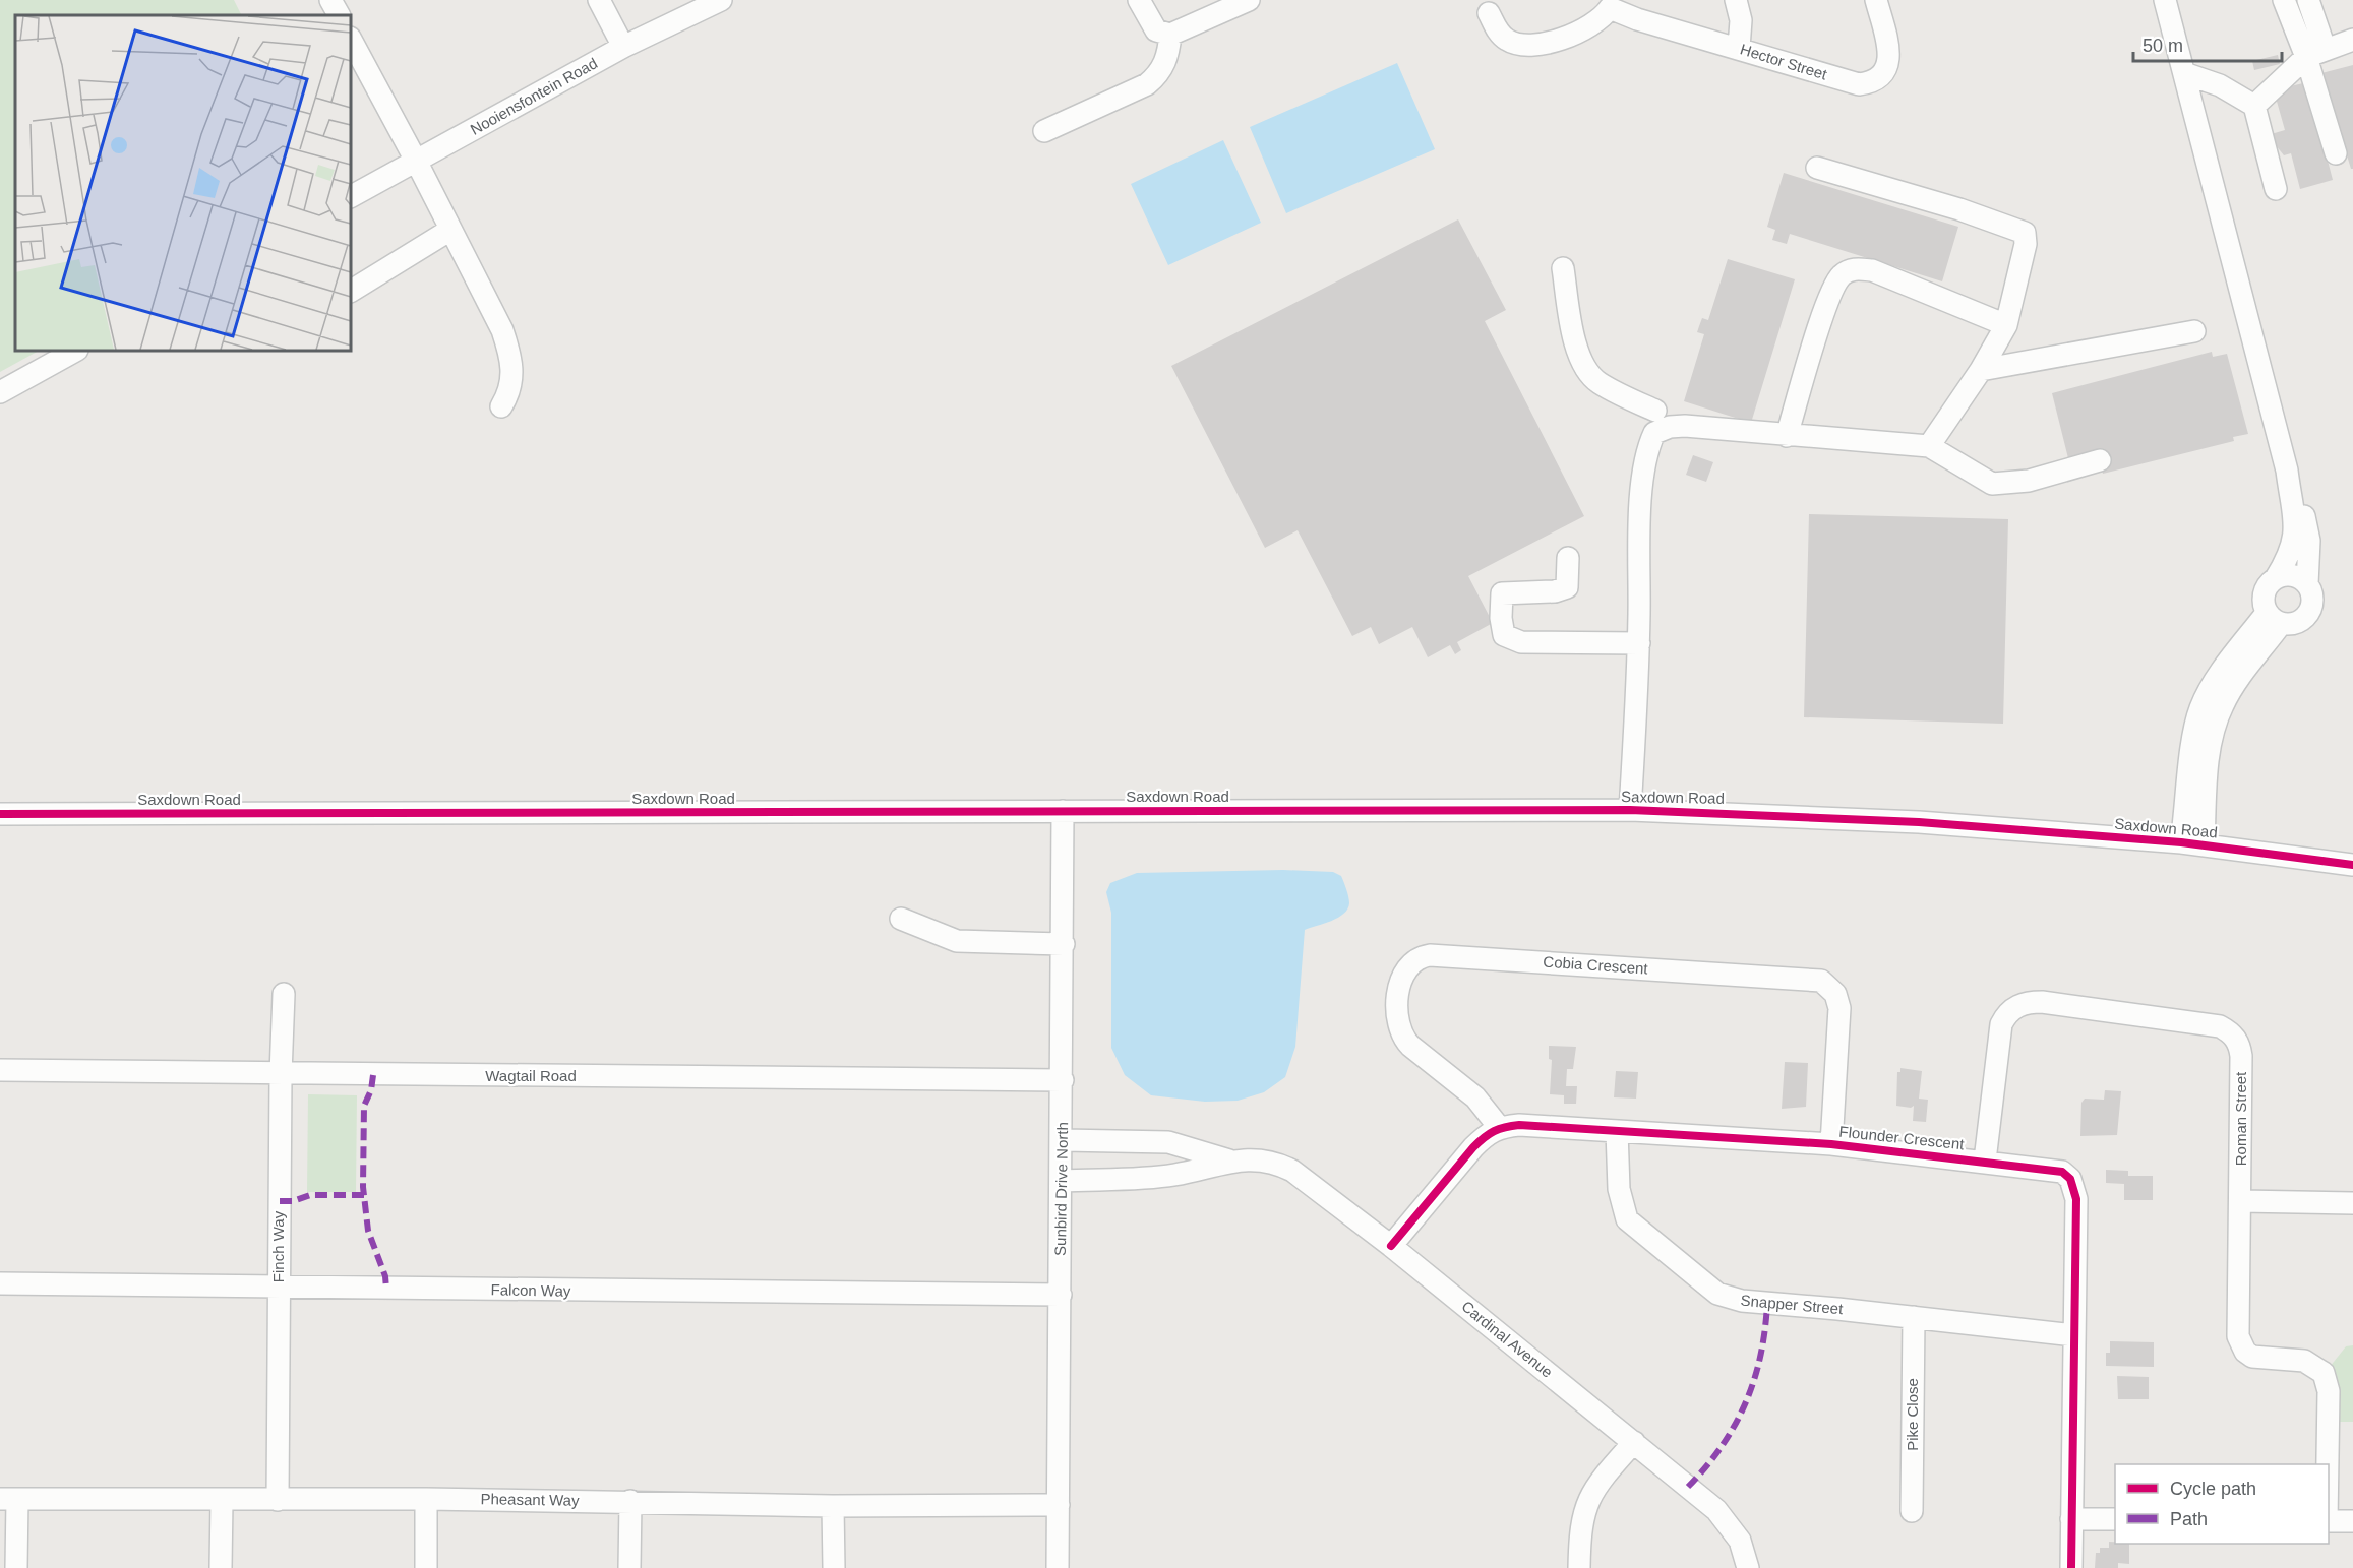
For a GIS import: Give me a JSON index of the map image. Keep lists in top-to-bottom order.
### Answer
{
  "streets": {
    "street": [
      "Hector Street",
      "Nooiensfontein Road",
      "Saxdown Road",
      "Cobia Crescent",
      "Wagtail Road",
      "Roman Street",
      "Flounder Crescent",
      "Sunbird Drive North",
      "Finch Way",
      "Falcon Way",
      "Snapper Street",
      "Cardinal Avenue",
      "Pike Close",
      "Pheasant Way"
    ]
  },
  "crossings": [
    ["Saxdown Road", "Sunbird Drive North"],
    ["Cobia Crescent", "Flounder Crescent"],
    ["Wagtail Road", "Sunbird Drive North"],
    ["Wagtail Road", "Finch Way"],
    ["Roman Street", "Flounder Crescent"],
    ["Flounder Crescent", "Snapper Street"],
    ["Sunbird Drive North", "Falcon Way"],
    ["Sunbird Drive North", "Cardinal Avenue"],
    ["Sunbird Drive North", "Pheasant Way"],
    ["Finch Way", "Falcon Way"],
    ["Finch Way", "Pheasant Way"],
    ["Snapper Street", "Pike Close"]
  ],
  "legend": ["Cycle path", "Path"],
  "scale_bar": "50 m"
}
